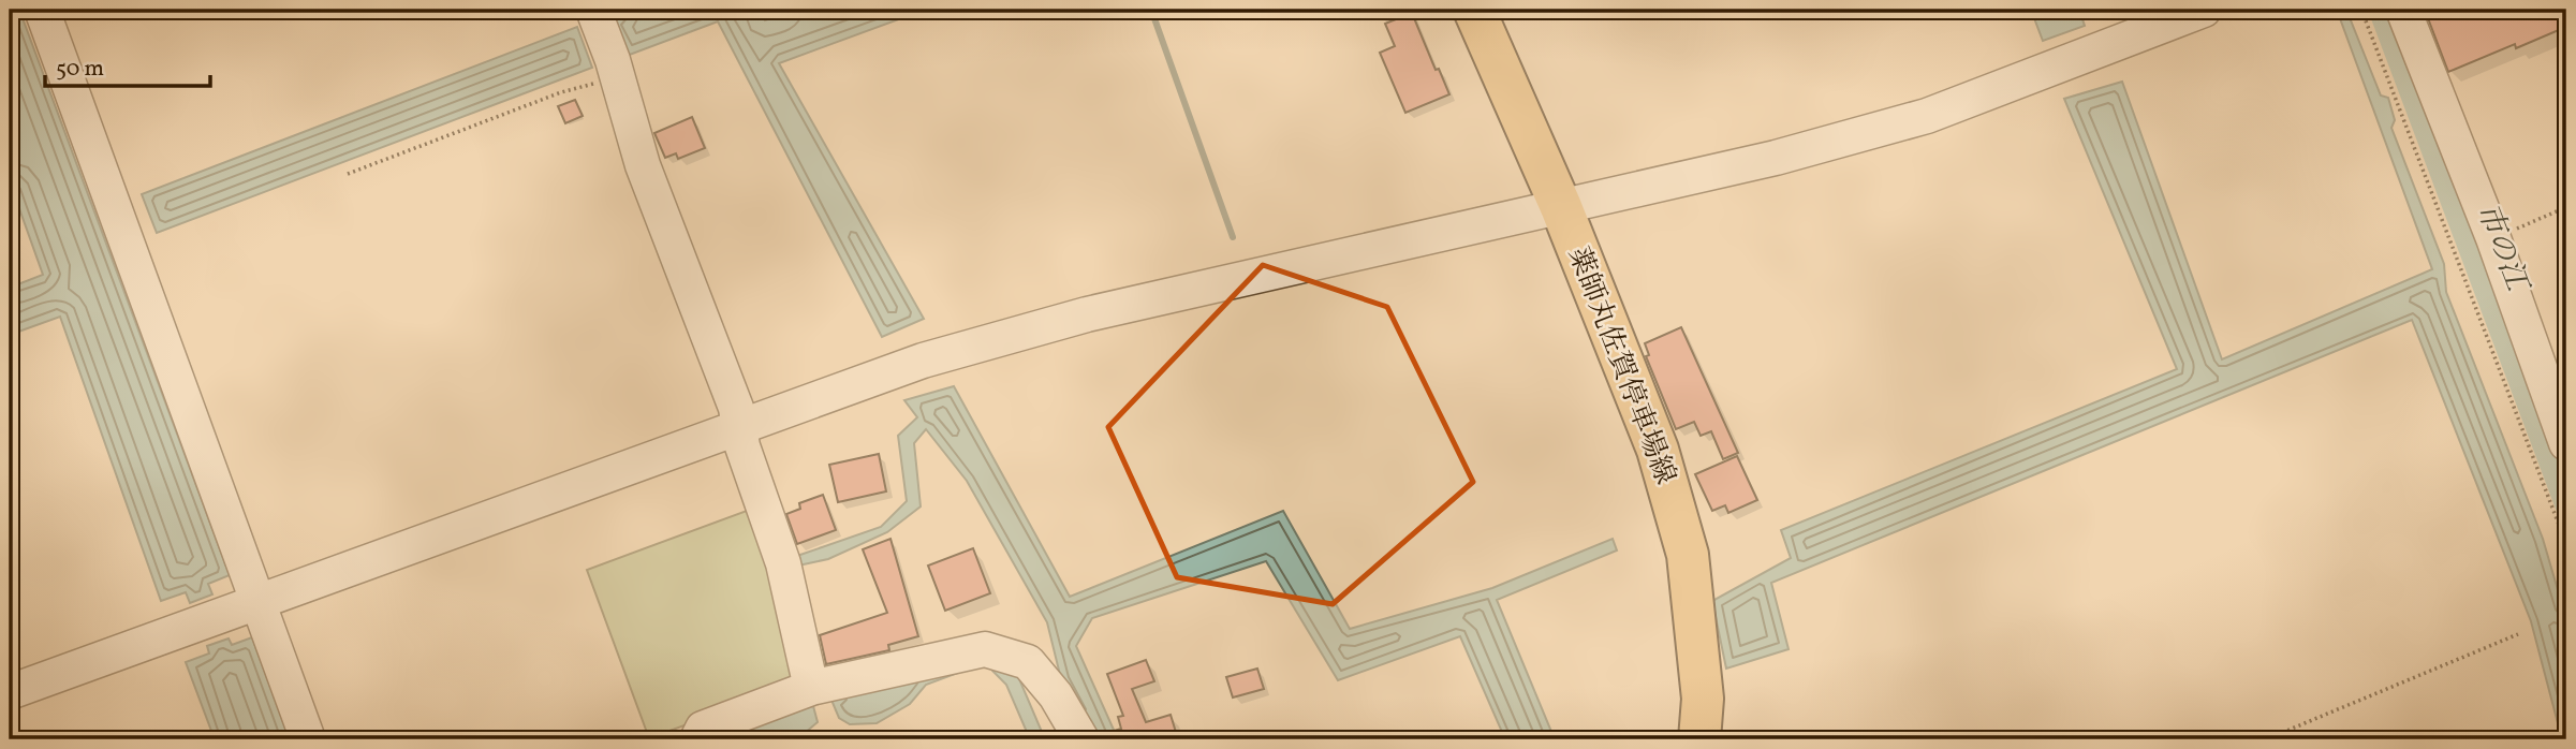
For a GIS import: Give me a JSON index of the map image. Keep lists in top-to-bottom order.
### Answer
{
  "streets": {
    "main road": ["薬師丸佐賀停車場線"]
  },
  "water": ["市の江"],
  "scale_bar": "50 m"
}
